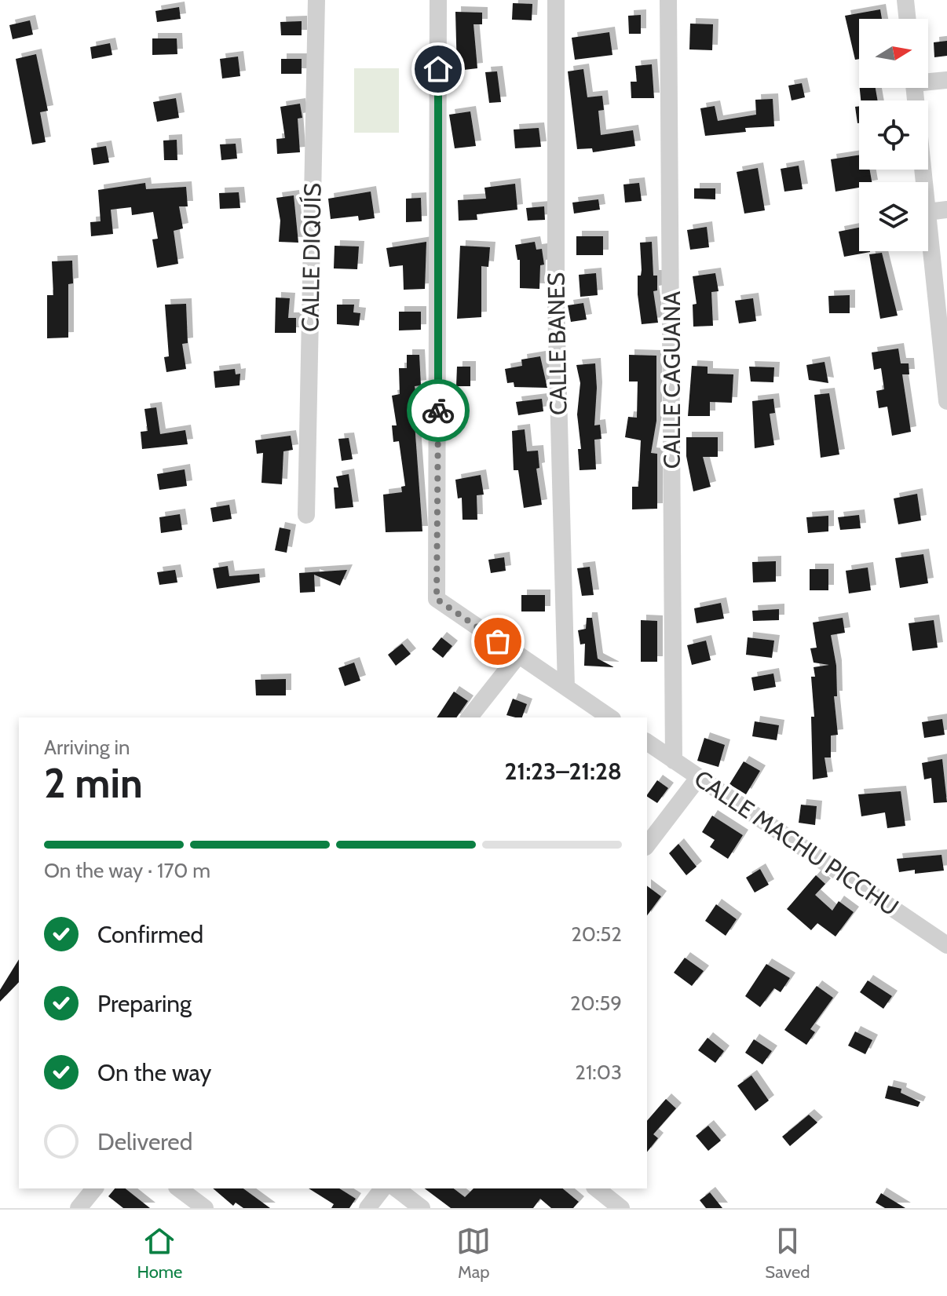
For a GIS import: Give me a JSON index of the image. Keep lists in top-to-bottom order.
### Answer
{
  "streets": {
    "street": [
      "CALLE DIQUÍS",
      "CALLE BANES",
      "CALLE CAGUANA",
      "CALLE MACHU PICCHU"
    ]
  },
  "crossings": [
    ["CALLE CAGUANA", "CALLE MACHU PICCHU"]
  ],
  "north": "right",
  "page": {
    "heading": ["2 min", "Arriving in", "21:23–21:28"],
    "bar": "On the way · 170 m",
    "list": [
      ["Confirmed", "20:52"],
      ["Preparing", "20:59"],
      ["On the way", "21:03"],
      "Delivered"
    ],
    "tabs": ["Home", "Map", "Saved"]
  }
}
